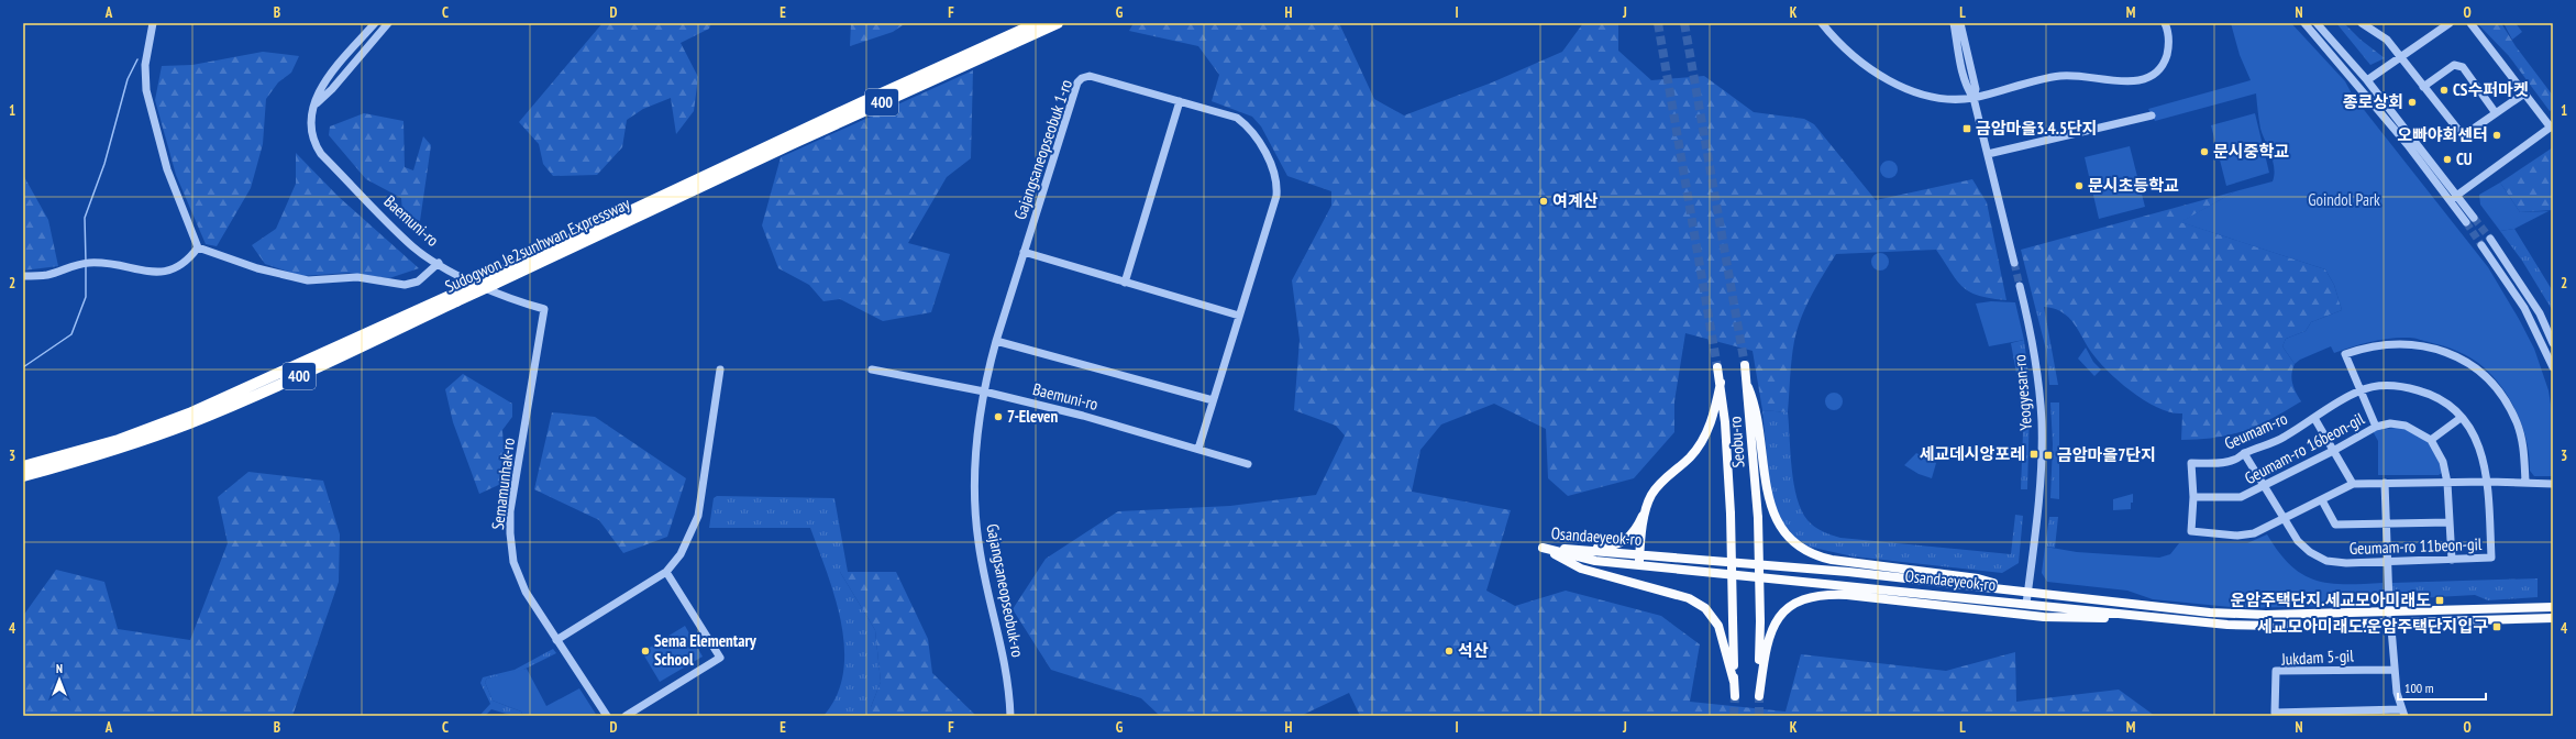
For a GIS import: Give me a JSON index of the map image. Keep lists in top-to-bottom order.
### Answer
{
  "streets": {
    "highway": ["400", "Sudogwon Je2sunhwan Expressway"],
    "main road": ["Seobu-ro", "Osandaeyeok-ro"],
    "street": [
      "Gajangsaneopseobuk 1-ro",
      "Baemuni-ro",
      "Yeogyesan-ro",
      "Geumam-ro",
      "Geumam-ro 16beon-gil",
      "Semamunhak-ro",
      "Geumam-ro 11beon-gil",
      "Gajangsaneopseobuk-ro",
      "Jukdam 5-gil"
    ]
  },
  "crossings": [
    ["Gajangsaneopseobuk 1-ro", "Baemuni-ro"],
    ["Gajangsaneopseobuk 1-ro", "Gajangsaneopseobuk-ro"],
    ["Baemuni-ro", "Semamunhak-ro"],
    ["Baemuni-ro", "Gajangsaneopseobuk-ro"],
    ["Yeogyesan-ro", "Osandaeyeok-ro"],
    ["Geumam-ro", "Geumam-ro 16beon-gil"],
    ["Geumam-ro", "Geumam-ro 11beon-gil"],
    ["Seobu-ro", "Osandaeyeok-ro"],
    ["Geumam-ro 16beon-gil", "Geumam-ro 11beon-gil"]
  ],
  "parks": ["Goindol Park"],
  "places": {
    "other": [
      "CS수퍼마켓",
      "종로상회",
      "오빠야회센터",
      "문시중학교",
      "CU",
      "문시초등학교",
      "여계산",
      "7-Eleven",
      "Sema Elementary School",
      "석산"
    ],
    "transit": [
      "금암마을3.4.5단지",
      "세교데시앙포레",
      "금암마을7단지",
      "운암주택단지.세교모아미래도",
      "세교모아미래도.운암주택단지입구"
    ]
  },
  "scale_bar": "100 m",
  "north": "top",
  "grid": {
    "columns": [
      "A",
      "B",
      "C",
      "D",
      "E",
      "F",
      "G",
      "H",
      "I",
      "J",
      "K",
      "L",
      "M",
      "N",
      "O"
    ],
    "rows": [
      "1",
      "2",
      "3",
      "4"
    ]
  }
}
